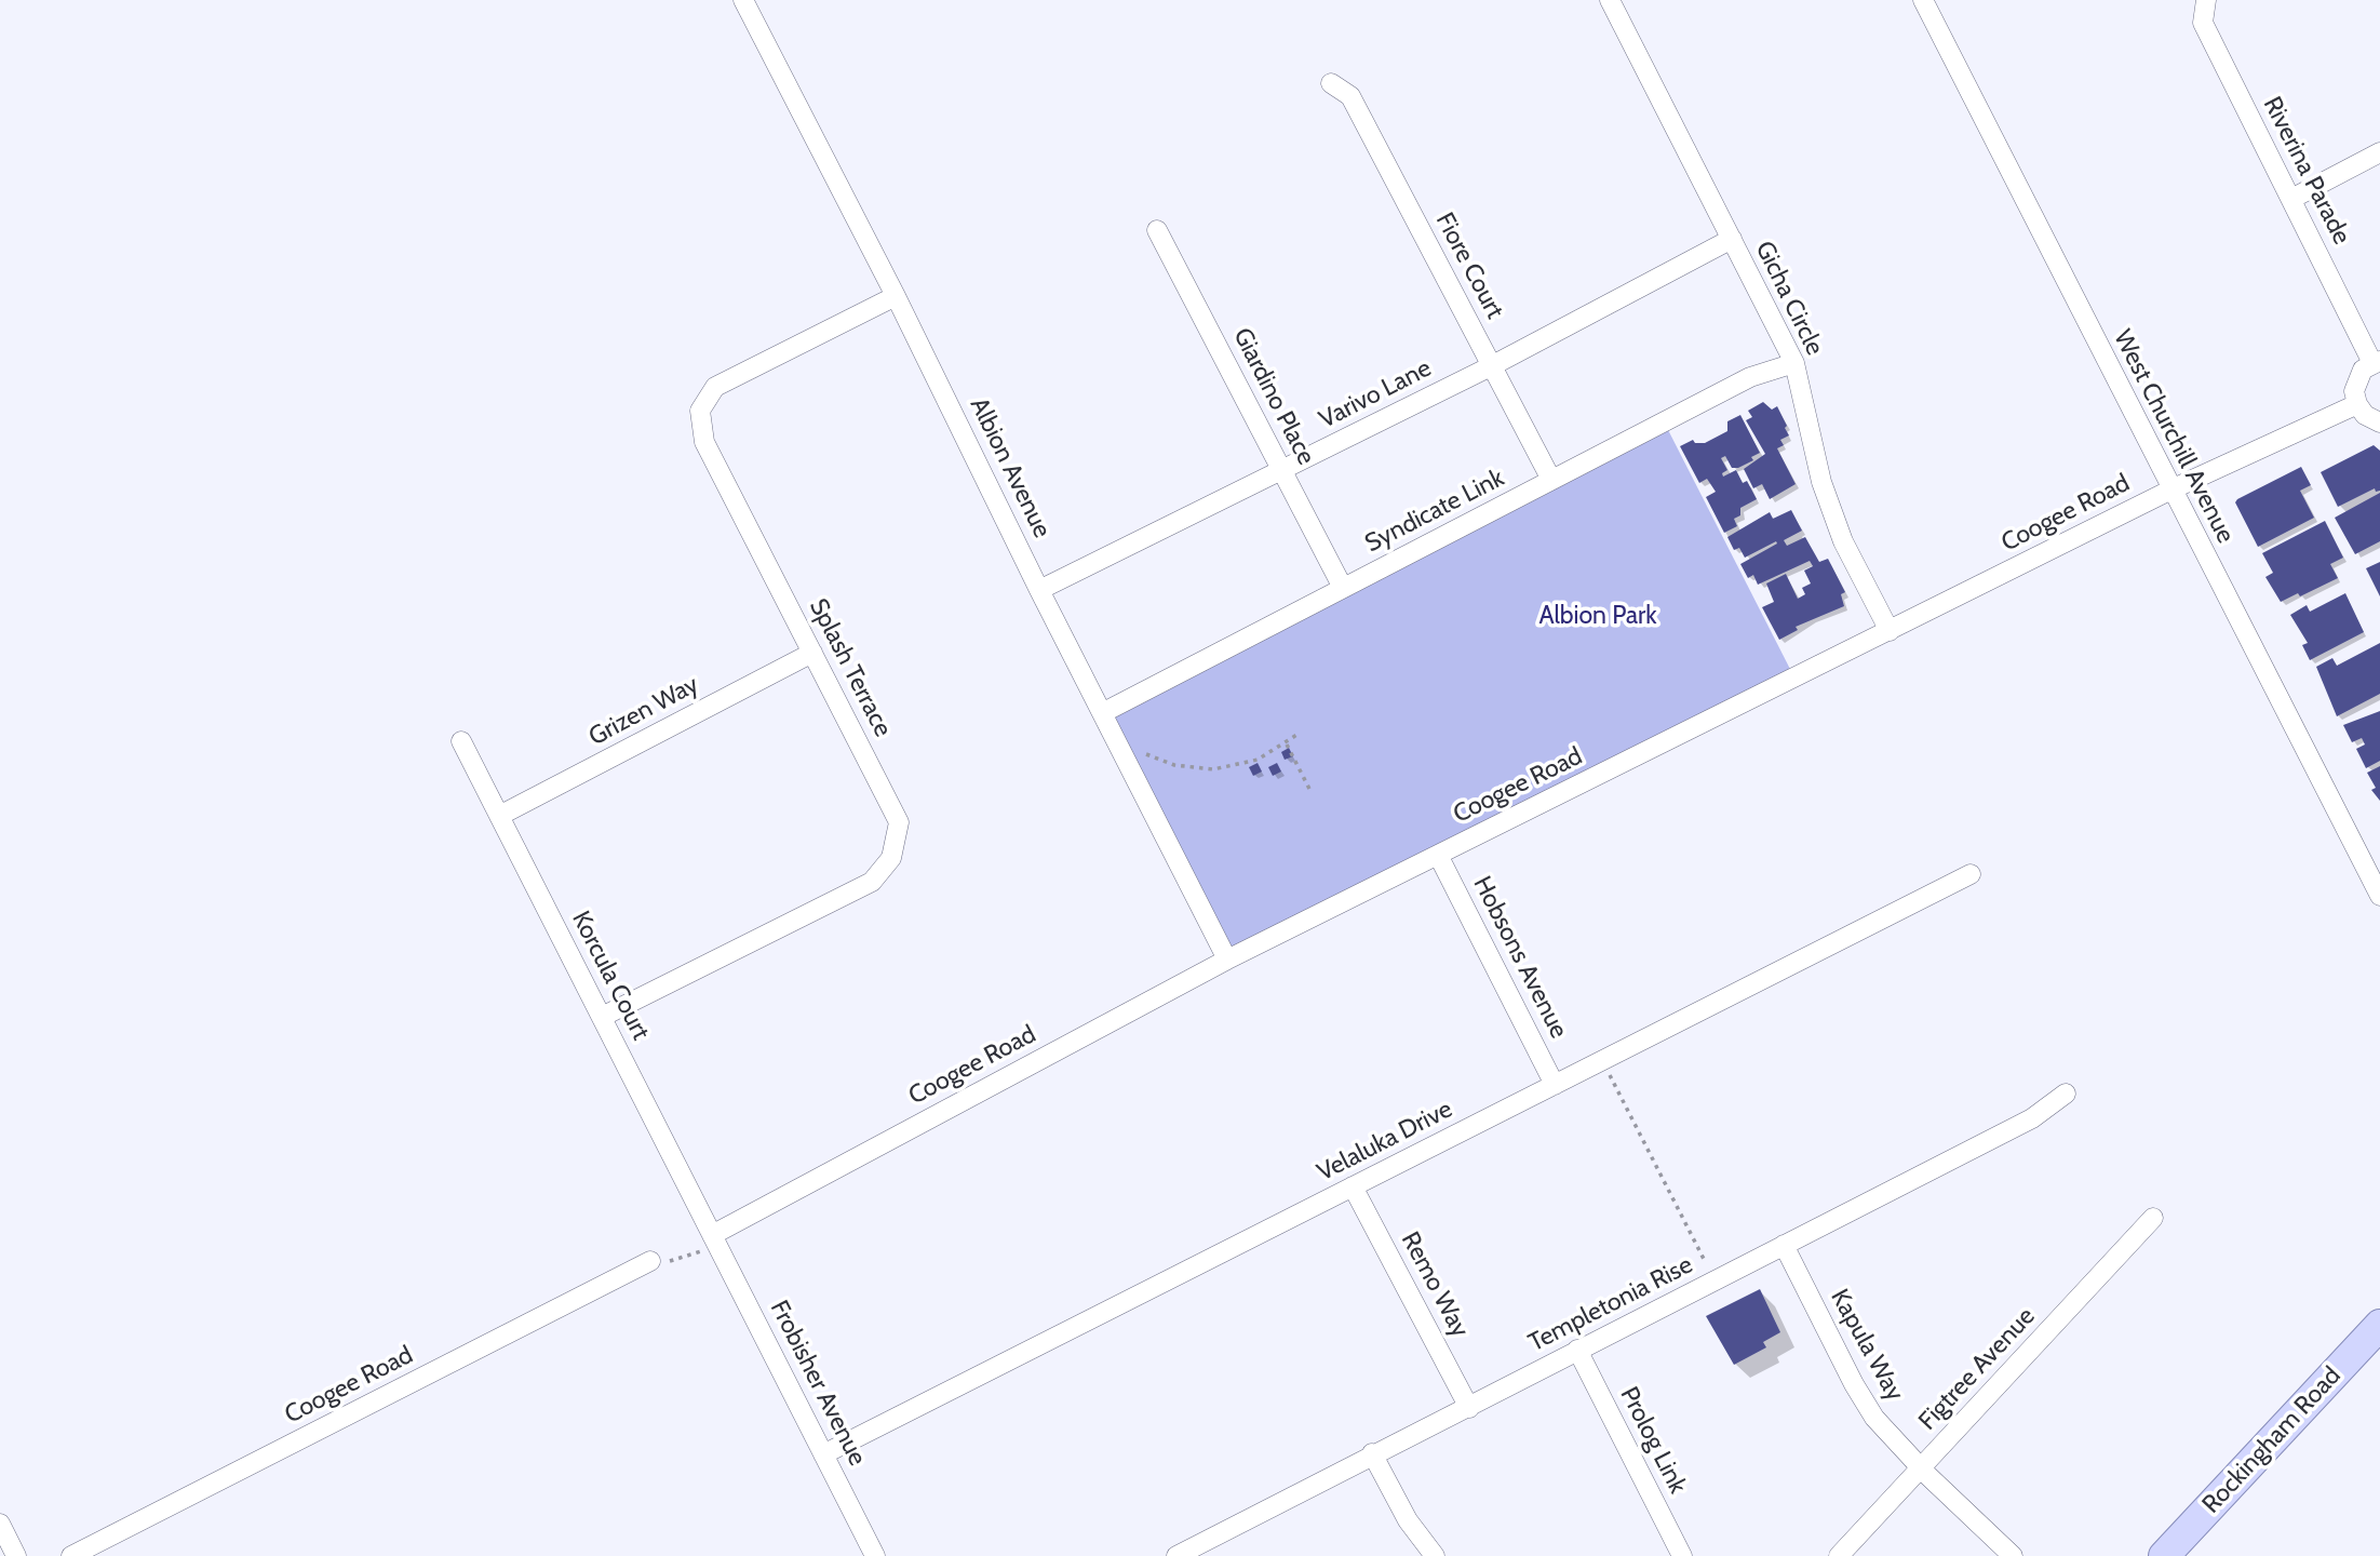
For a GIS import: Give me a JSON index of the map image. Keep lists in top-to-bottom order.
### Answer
{
  "streets": {
    "main road": ["Rockingham Road"],
    "street": [
      "Riverina Parade",
      "Fiore Court",
      "Gicha Circle",
      "Varivo Lane",
      "Giardino Place",
      "West Churchill Avenue",
      "Albion Avenue",
      "Syndicate Link",
      "Coogee Road",
      "Splash Terrace",
      "Grizen Way",
      "Hobsons Avenue",
      "Korcula Court",
      "Velaluka Drive",
      "Remo Way",
      "Templetonia Rise",
      "Kapula Way",
      "Figtree Avenue",
      "Frobisher Avenue",
      "Prolog Link"
    ]
  },
  "crossings": [
    ["Fiore Court", "Varivo Lane"],
    ["Fiore Court", "Syndicate Link"],
    ["Gicha Circle", "Varivo Lane"],
    ["Gicha Circle", "Syndicate Link"],
    ["Gicha Circle", "Coogee Road"],
    ["Varivo Lane", "Giardino Place"],
    ["Varivo Lane", "Albion Avenue"],
    ["Giardino Place", "Syndicate Link"],
    ["West Churchill Avenue", "Coogee Road"],
    ["Albion Avenue", "Syndicate Link"],
    ["Albion Avenue", "Coogee Road"],
    ["Albion Avenue", "Splash Terrace"],
    ["Coogee Road", "Hobsons Avenue"],
    ["Coogee Road", "Korcula Court"],
    ["Coogee Road", "Frobisher Avenue"],
    ["Splash Terrace", "Grizen Way"],
    ["Splash Terrace", "Korcula Court"],
    ["Grizen Way", "Korcula Court"],
    ["Hobsons Avenue", "Velaluka Drive"],
    ["Korcula Court", "Frobisher Avenue"],
    ["Velaluka Drive", "Remo Way"],
    ["Velaluka Drive", "Frobisher Avenue"],
    ["Remo Way", "Templetonia Rise"],
    ["Templetonia Rise", "Kapula Way"],
    ["Templetonia Rise", "Prolog Link"],
    ["Kapula Way", "Figtree Avenue"]
  ],
  "parks": ["Albion Park"]
}
